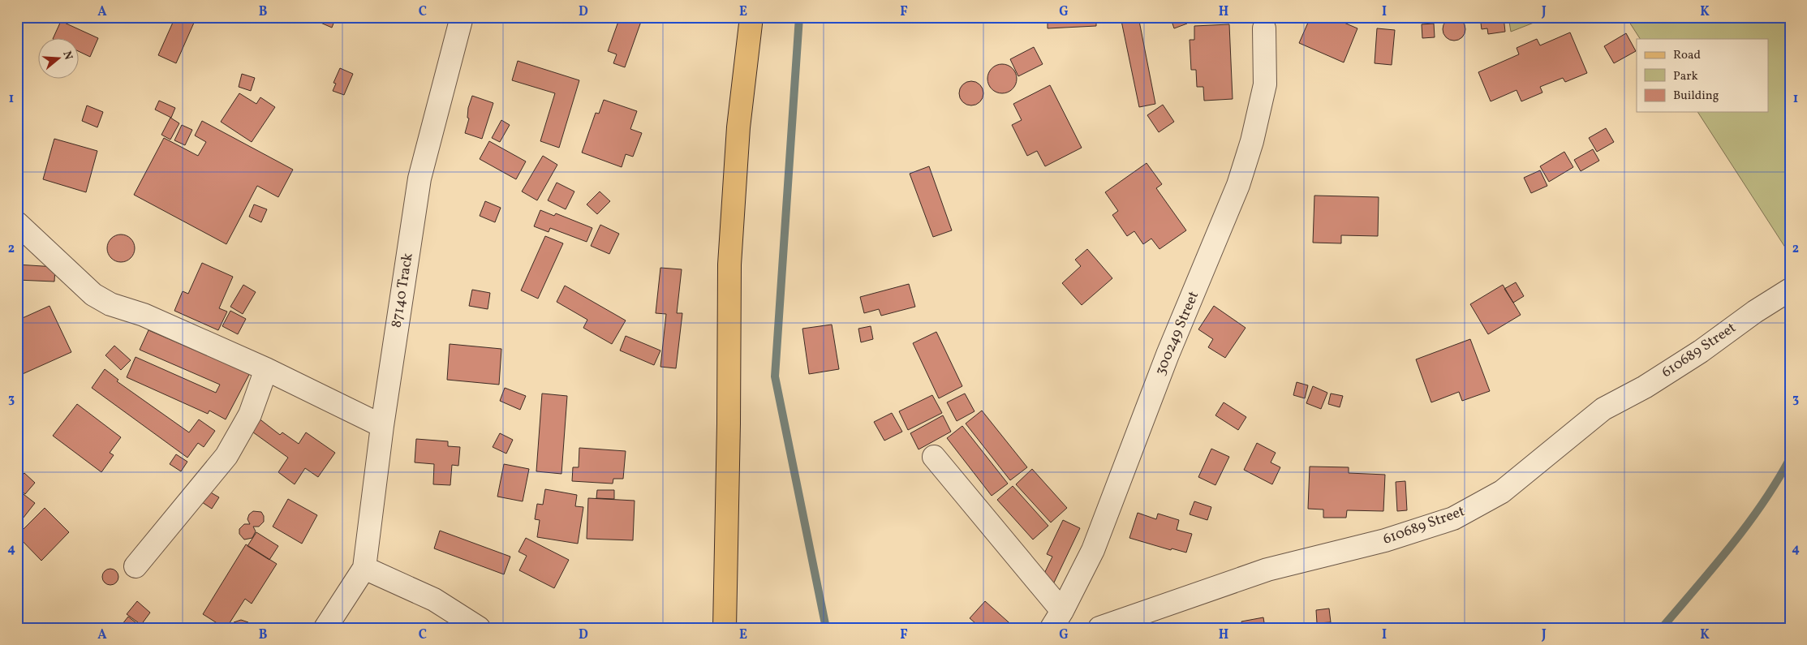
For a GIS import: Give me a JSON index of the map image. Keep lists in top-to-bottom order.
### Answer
{
  "streets": {
    "street": ["87140 Track", "300249 Street", "610689 Street"]
  },
  "legend": ["Road", "Park", "Building"],
  "north": "right",
  "grid": {
    "columns": [
      "A",
      "B",
      "C",
      "D",
      "E",
      "F",
      "G",
      "H",
      "I",
      "J",
      "K"
    ],
    "rows": [
      "1",
      "2",
      "3",
      "4"
    ]
  }
}
